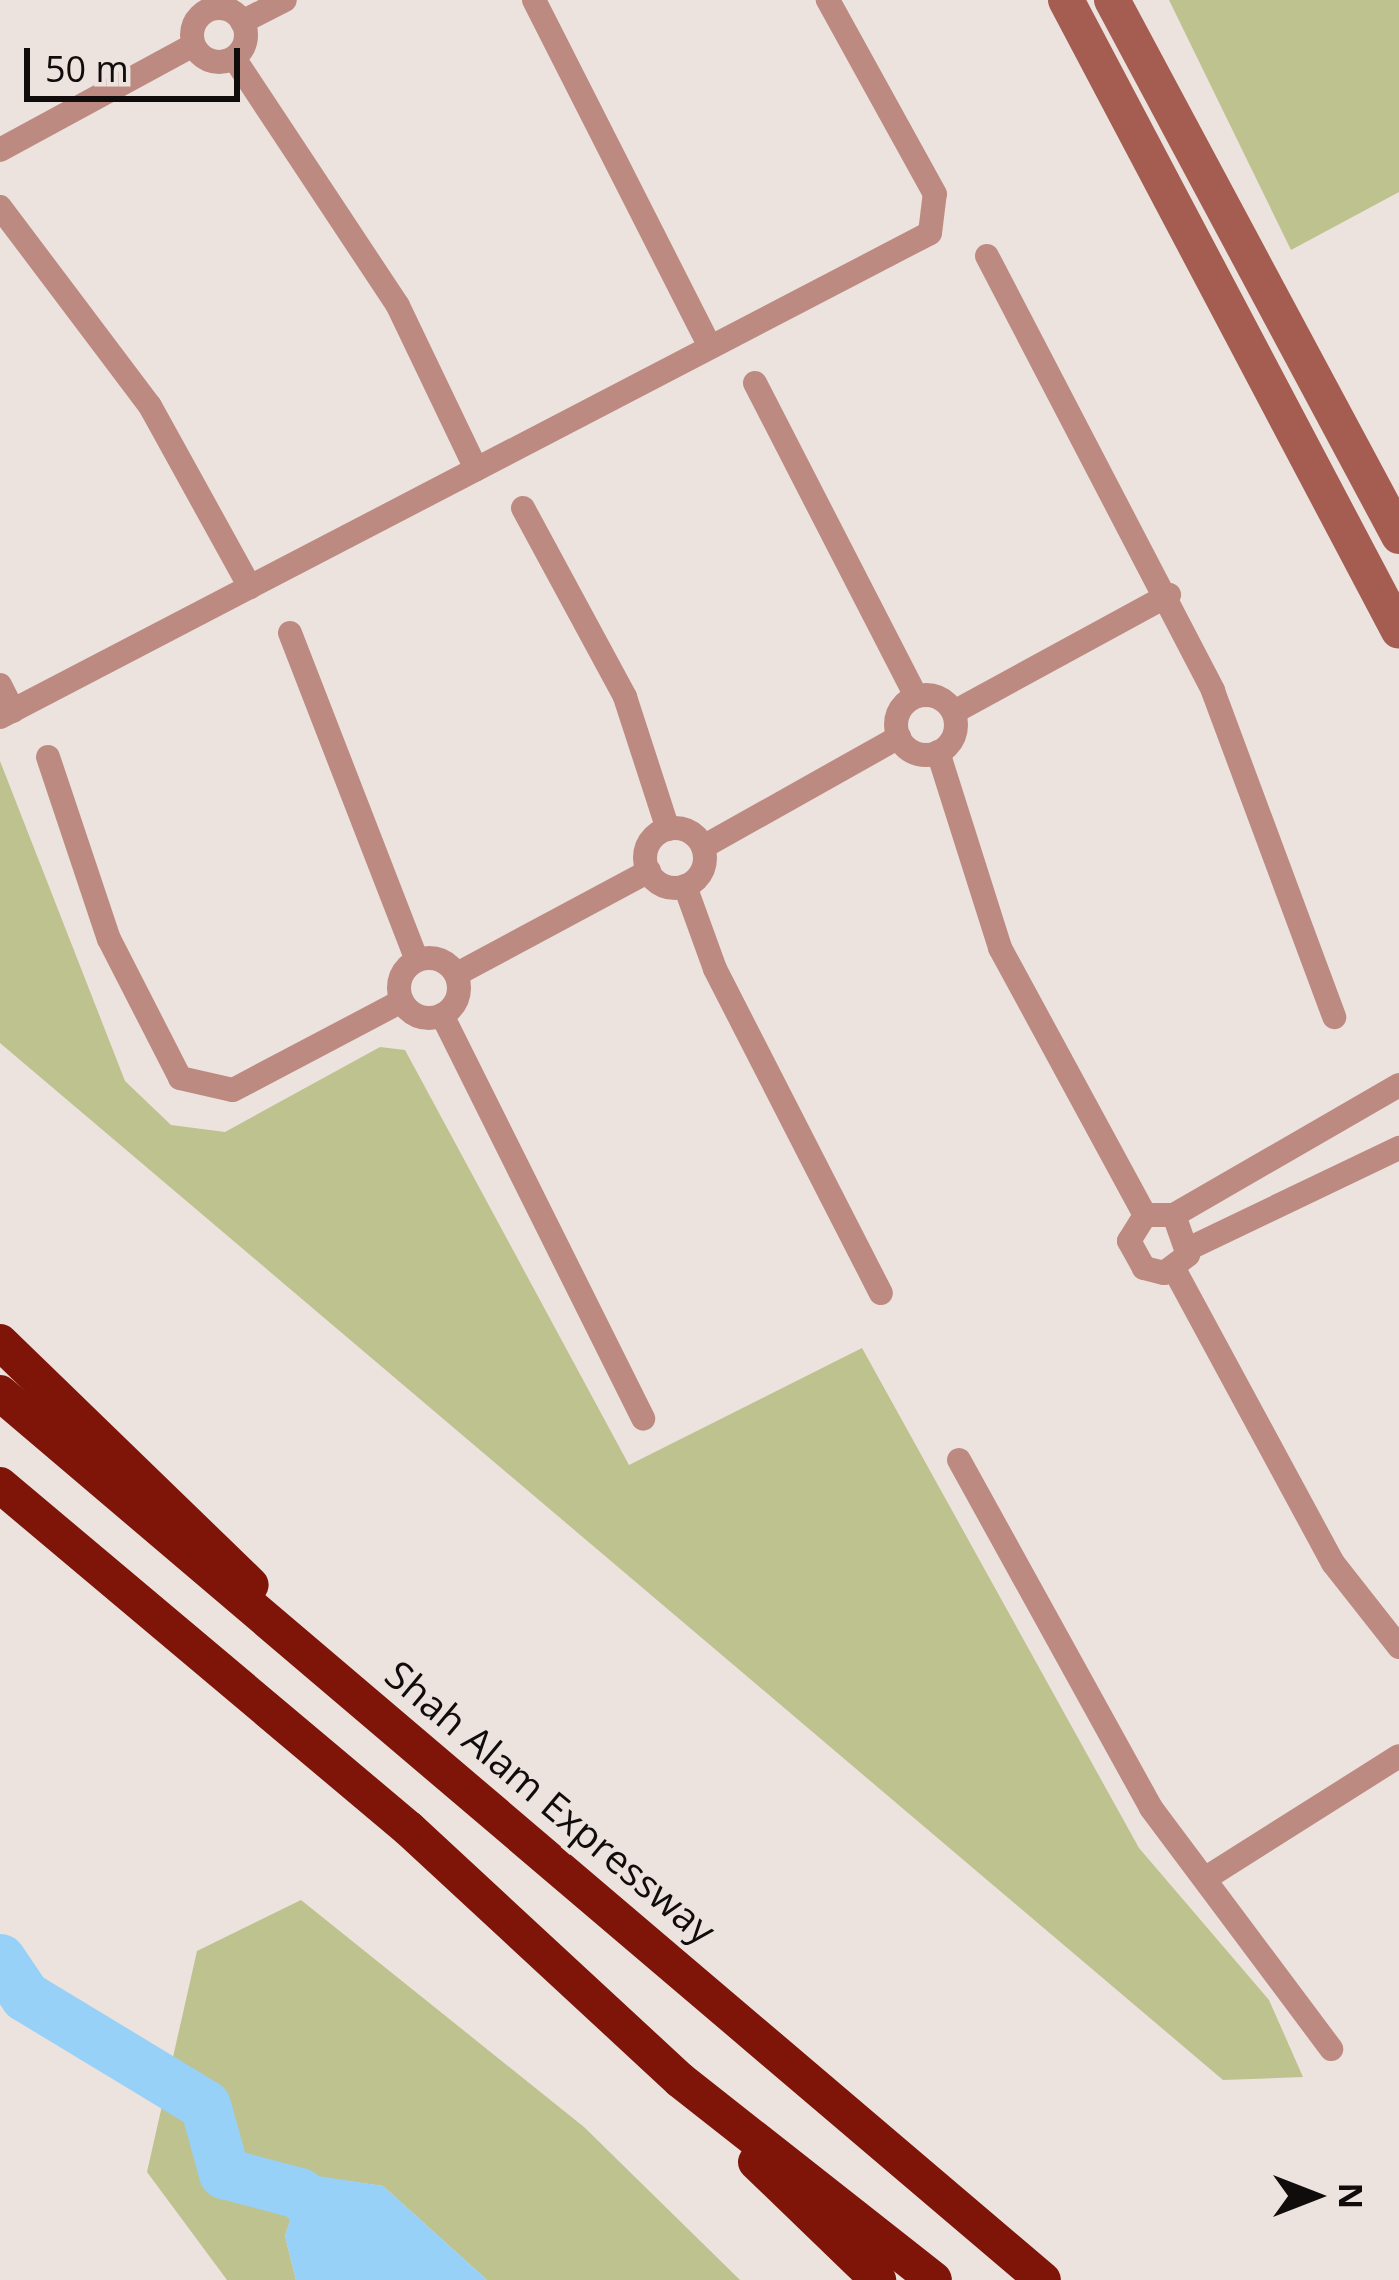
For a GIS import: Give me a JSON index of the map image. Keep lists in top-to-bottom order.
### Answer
{
  "streets": {
    "highway": ["Shah Alam Expressway"]
  },
  "scale_bar": "50 m",
  "north": "right"
}
